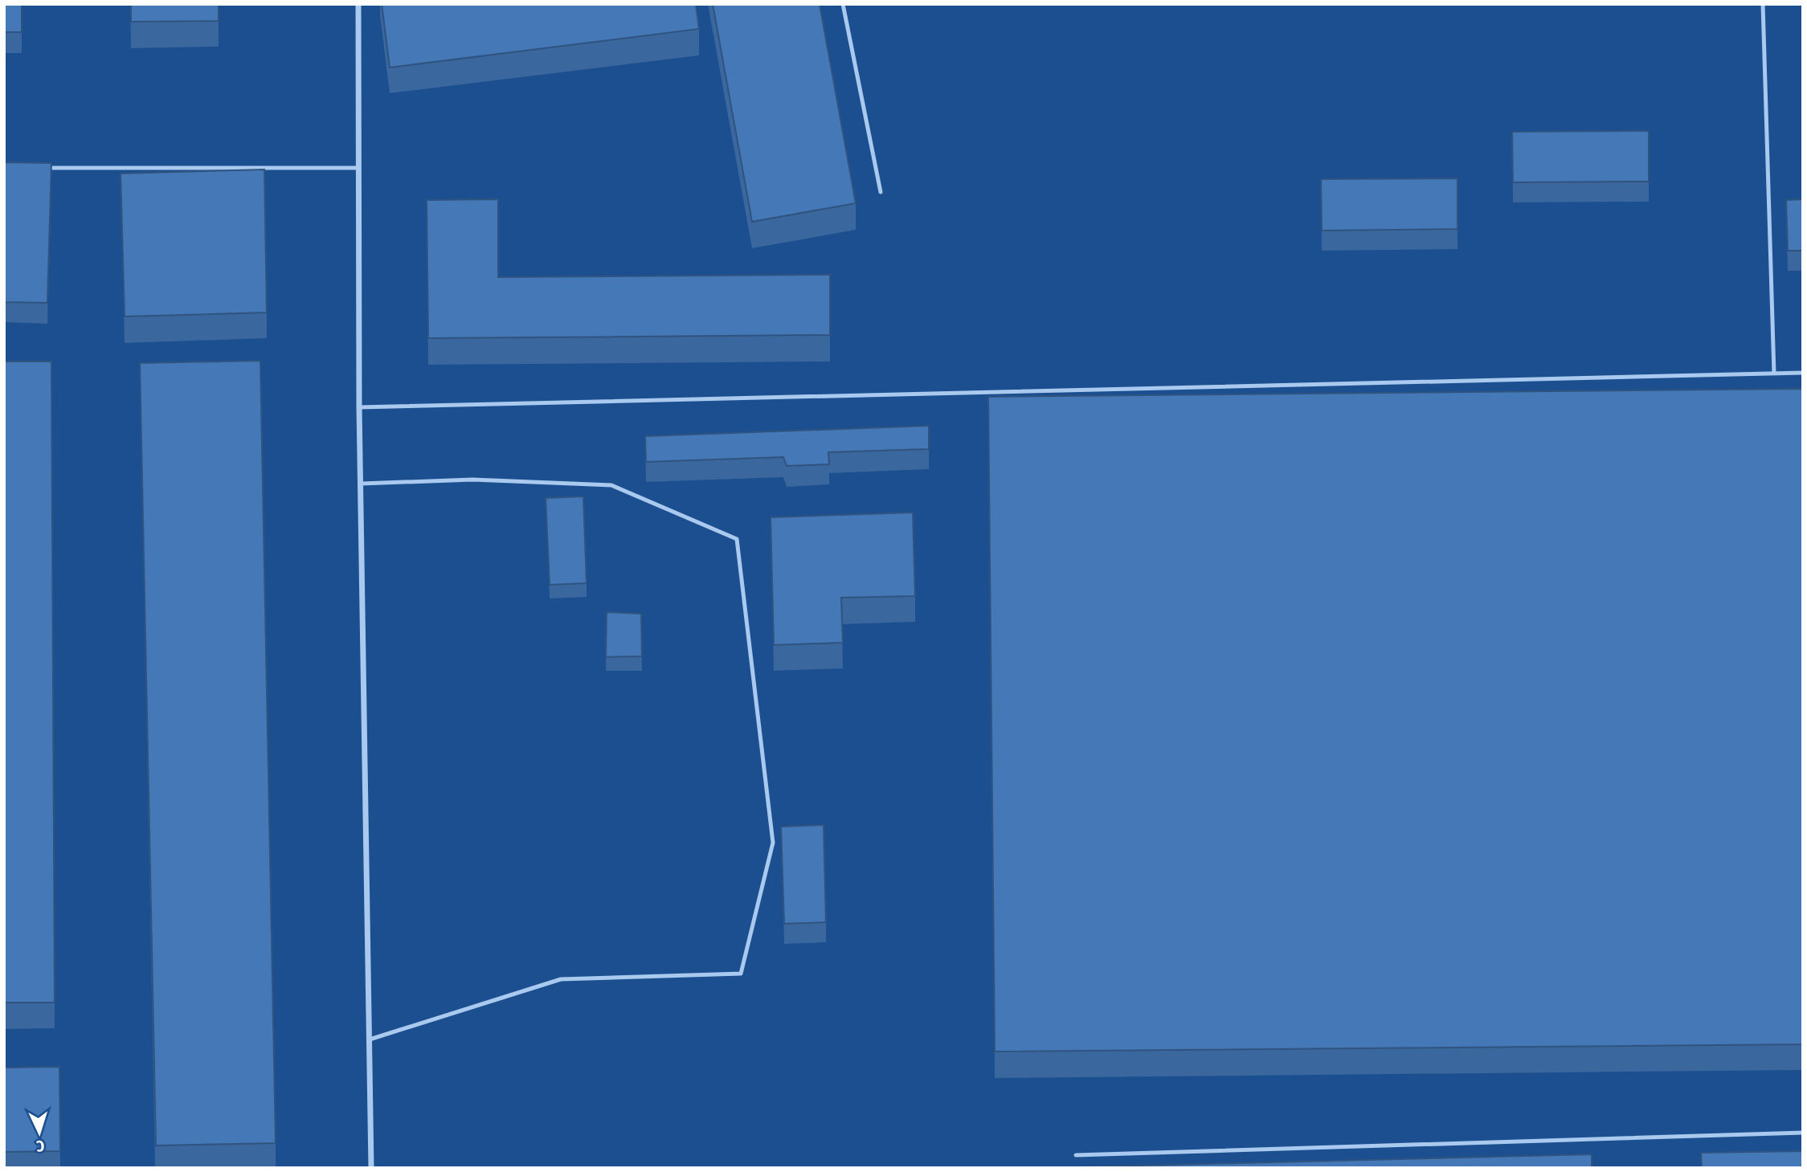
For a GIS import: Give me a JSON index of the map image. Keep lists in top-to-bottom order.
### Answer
{
  "north": "bottom"
}
